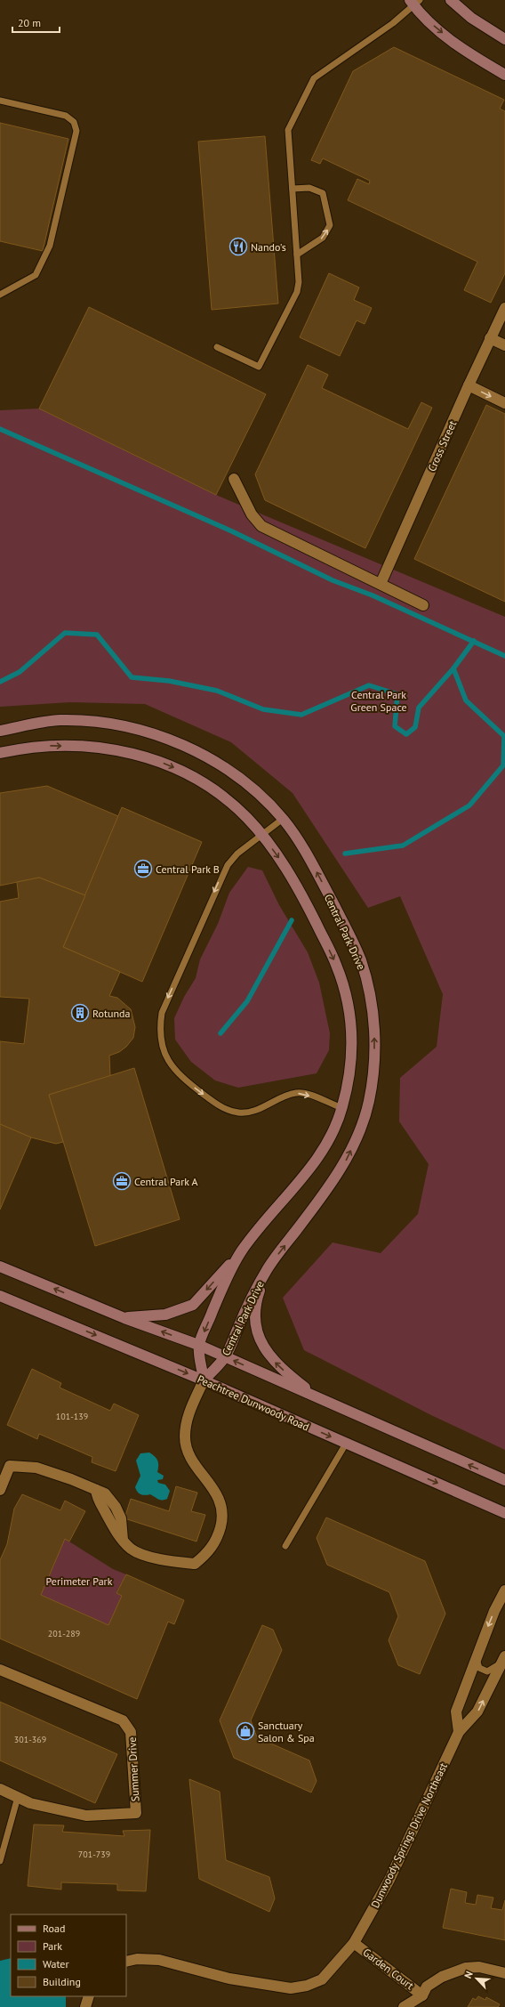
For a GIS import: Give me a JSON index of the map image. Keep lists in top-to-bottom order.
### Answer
{
  "streets": {
    "street": [
      "Cross Street",
      "Central Park Drive",
      "Peachtree Dunwoody Road",
      "Summer Drive",
      "Dunwoody Springs Drive Northeast",
      "Garden Court"
    ]
  },
  "crossings": [
    ["Central Park Drive", "Peachtree Dunwoody Road"],
    ["Dunwoody Springs Drive Northeast", "Garden Court"]
  ],
  "parks": ["Central Park Green Space", "Perimeter Park"],
  "places": {
    "restaurant": ["Nando's"],
    "office": ["Central Park B", "Central Park A"],
    "building": ["Rotunda"],
    "shop": ["Sanctuary Salon & Spa"]
  },
  "house_numbers": [
    "101-139",
    "201-289",
    "301-369",
    "701-739"
  ],
  "legend": [
    "Road",
    "Park",
    "Water",
    "Building"
  ],
  "scale_bar": "20 m",
  "north": "top left"
}
